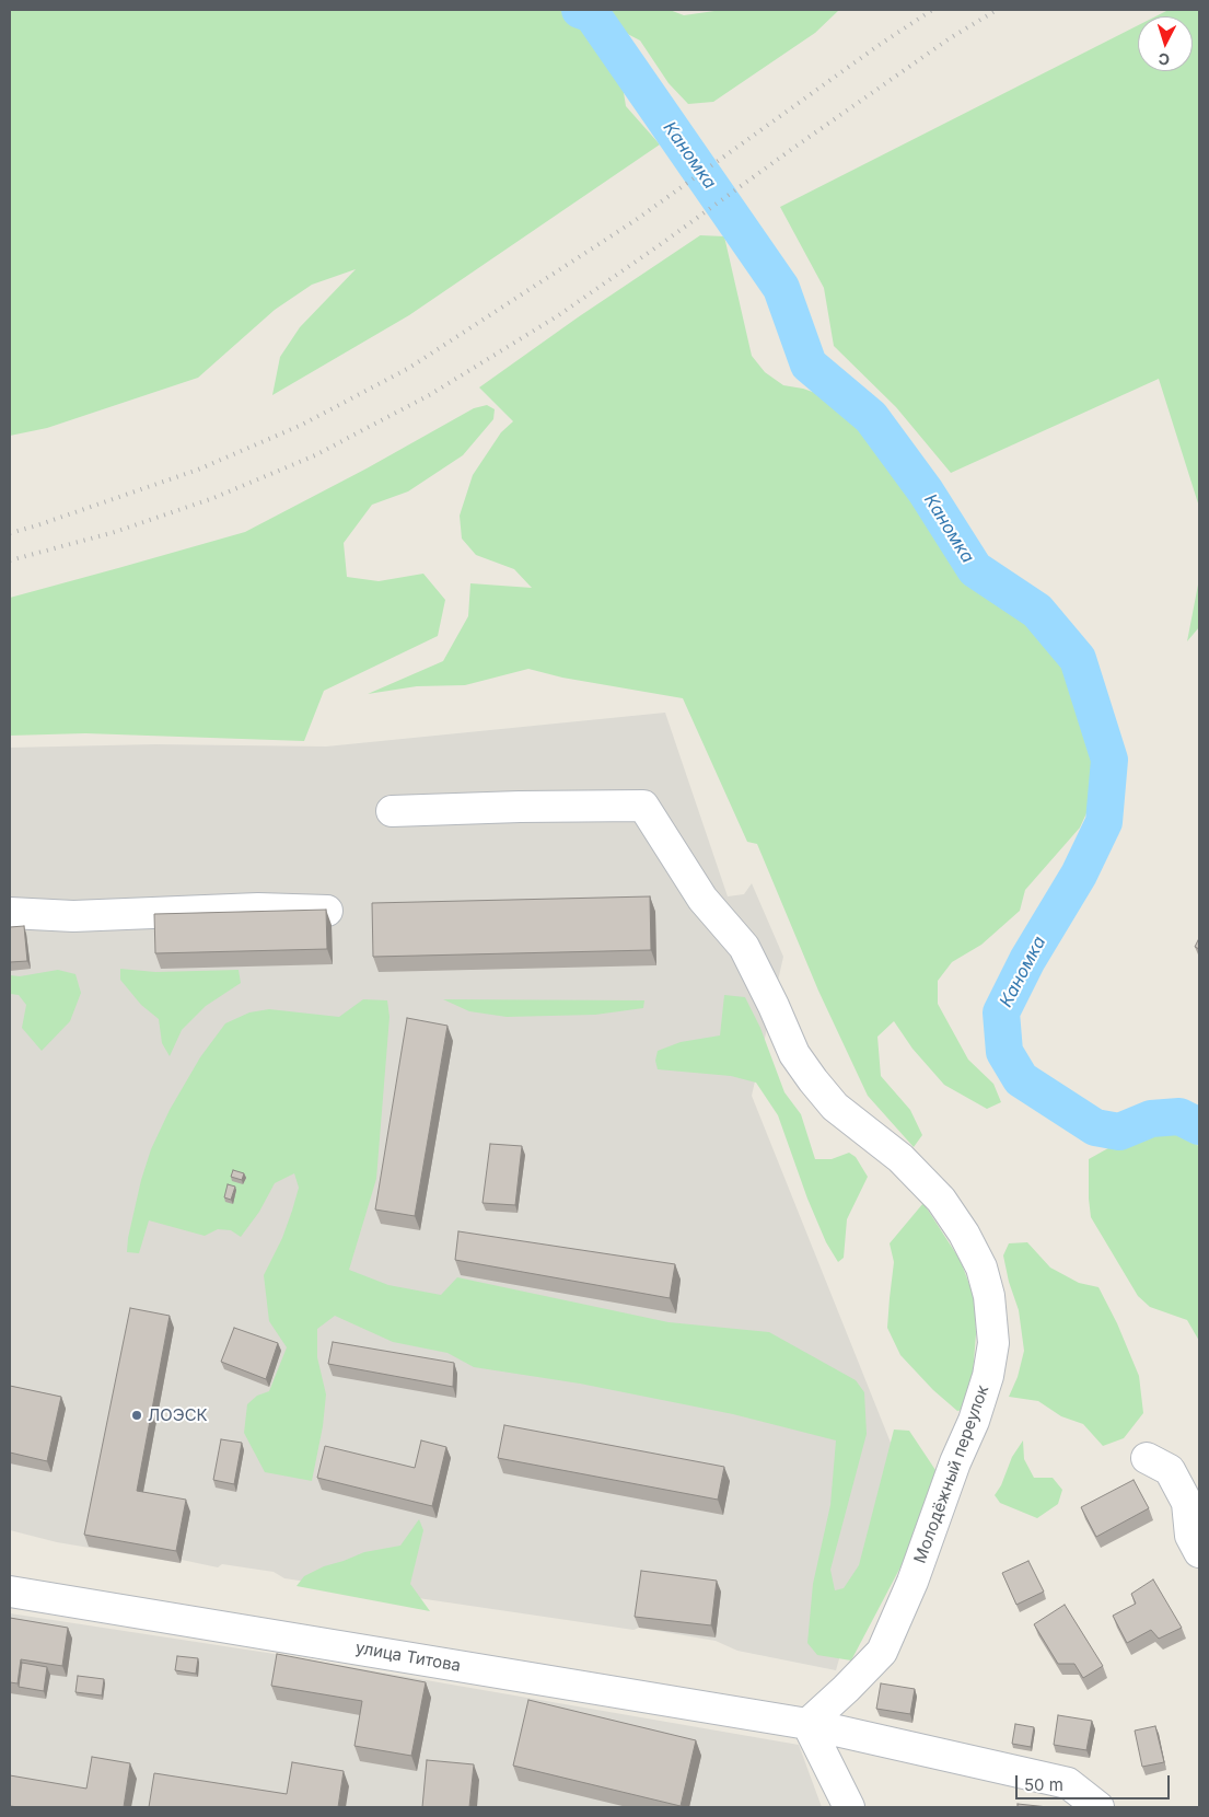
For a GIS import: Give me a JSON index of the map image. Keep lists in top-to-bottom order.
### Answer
{
  "streets": {
    "street": ["Молодёжный переулок", "улица Титова"]
  },
  "crossings": [
    ["Молодёжный переулок", "улица Титова"]
  ],
  "water": ["Каномка"],
  "places": ["ЛОЭСК"],
  "scale_bar": "50 m",
  "north": "bottom"
}
